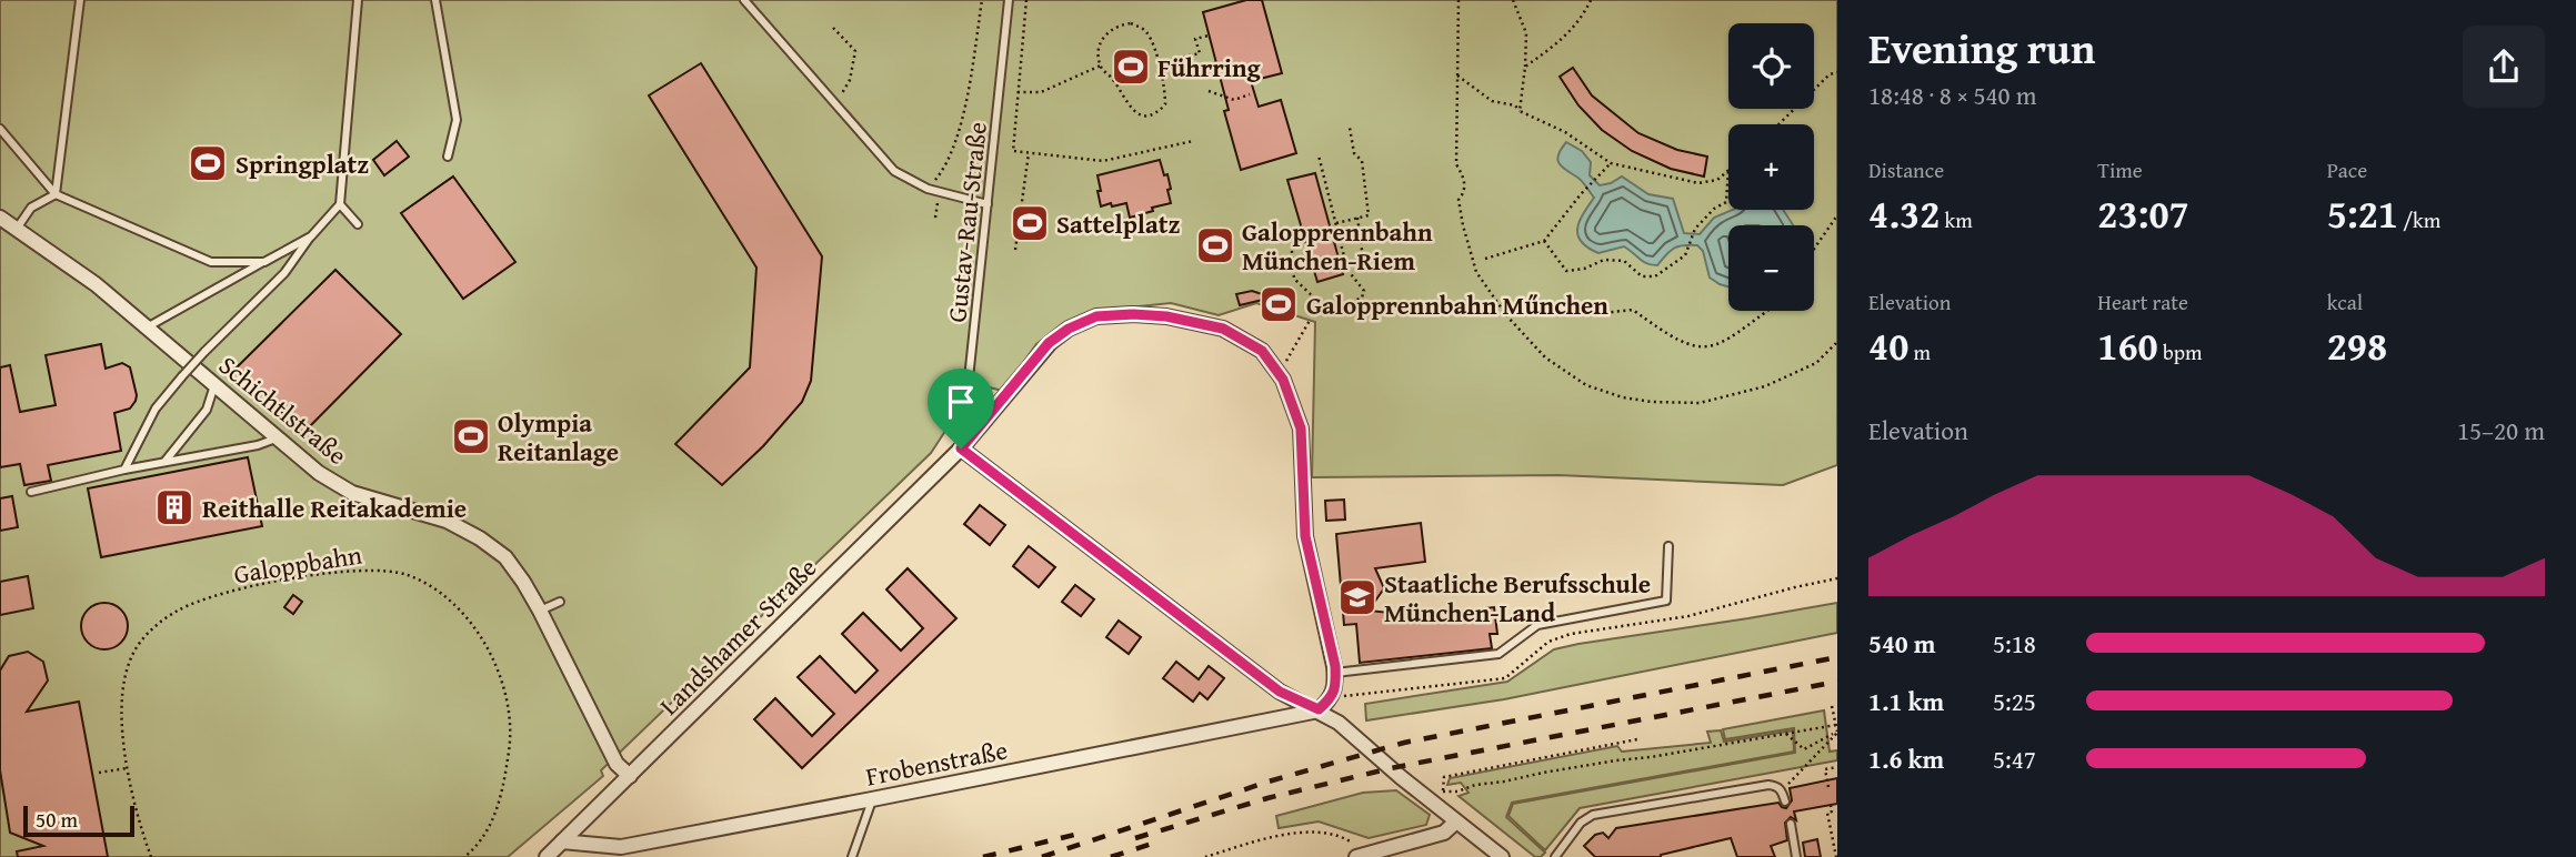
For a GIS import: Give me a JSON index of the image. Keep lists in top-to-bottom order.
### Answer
{
  "streets": {
    "street": ["Schichtlstraße", "Landshamer Straße", "Frobenstraße"],
    "lane": ["Gustav-Rau-Straße"],
    "path": ["Galoppbahn"]
  },
  "crossings": [
    ["Gustav-Rau-Straße", "Landshamer Straße"],
    ["Schichtlstraße", "Landshamer Straße"],
    ["Landshamer Straße", "Frobenstraße"]
  ],
  "places": {
    "sports": [
      "Führring",
      "Springplatz",
      "Sattelplatz",
      "Galopprennbahn München-Riem",
      "Galopprennbahn Műnchen",
      "Olympia Reitanlage"
    ],
    "building": ["Reithalle Reitakademie"],
    "school or university": ["Staatliche Berufsschule München-Land"]
  },
  "scale_bar": "50 m",
  "page": {
    "heading": ["Evening run", "18:48 · 8 × 540 m"],
    "map_buttons": ["+", "−"],
    "stats": [
      ["Distance", "4.32 km"],
      ["Time", "23:07"],
      ["Pace", "5:21 /km"],
      ["Elevation", "40 m"],
      ["Heart rate", "160 bpm"],
      ["kcal", "298"]
    ],
    "chart": ["Elevation", "15–20 m"],
    "list": [
      {
        "name": "540 m",
        "note": "5:18"
      },
      {
        "name": "1.1 km",
        "note": "5:25"
      },
      {
        "name": "1.6 km",
        "note": "5:47"
      }
    ],
    "scale": "50 m"
  }
}
